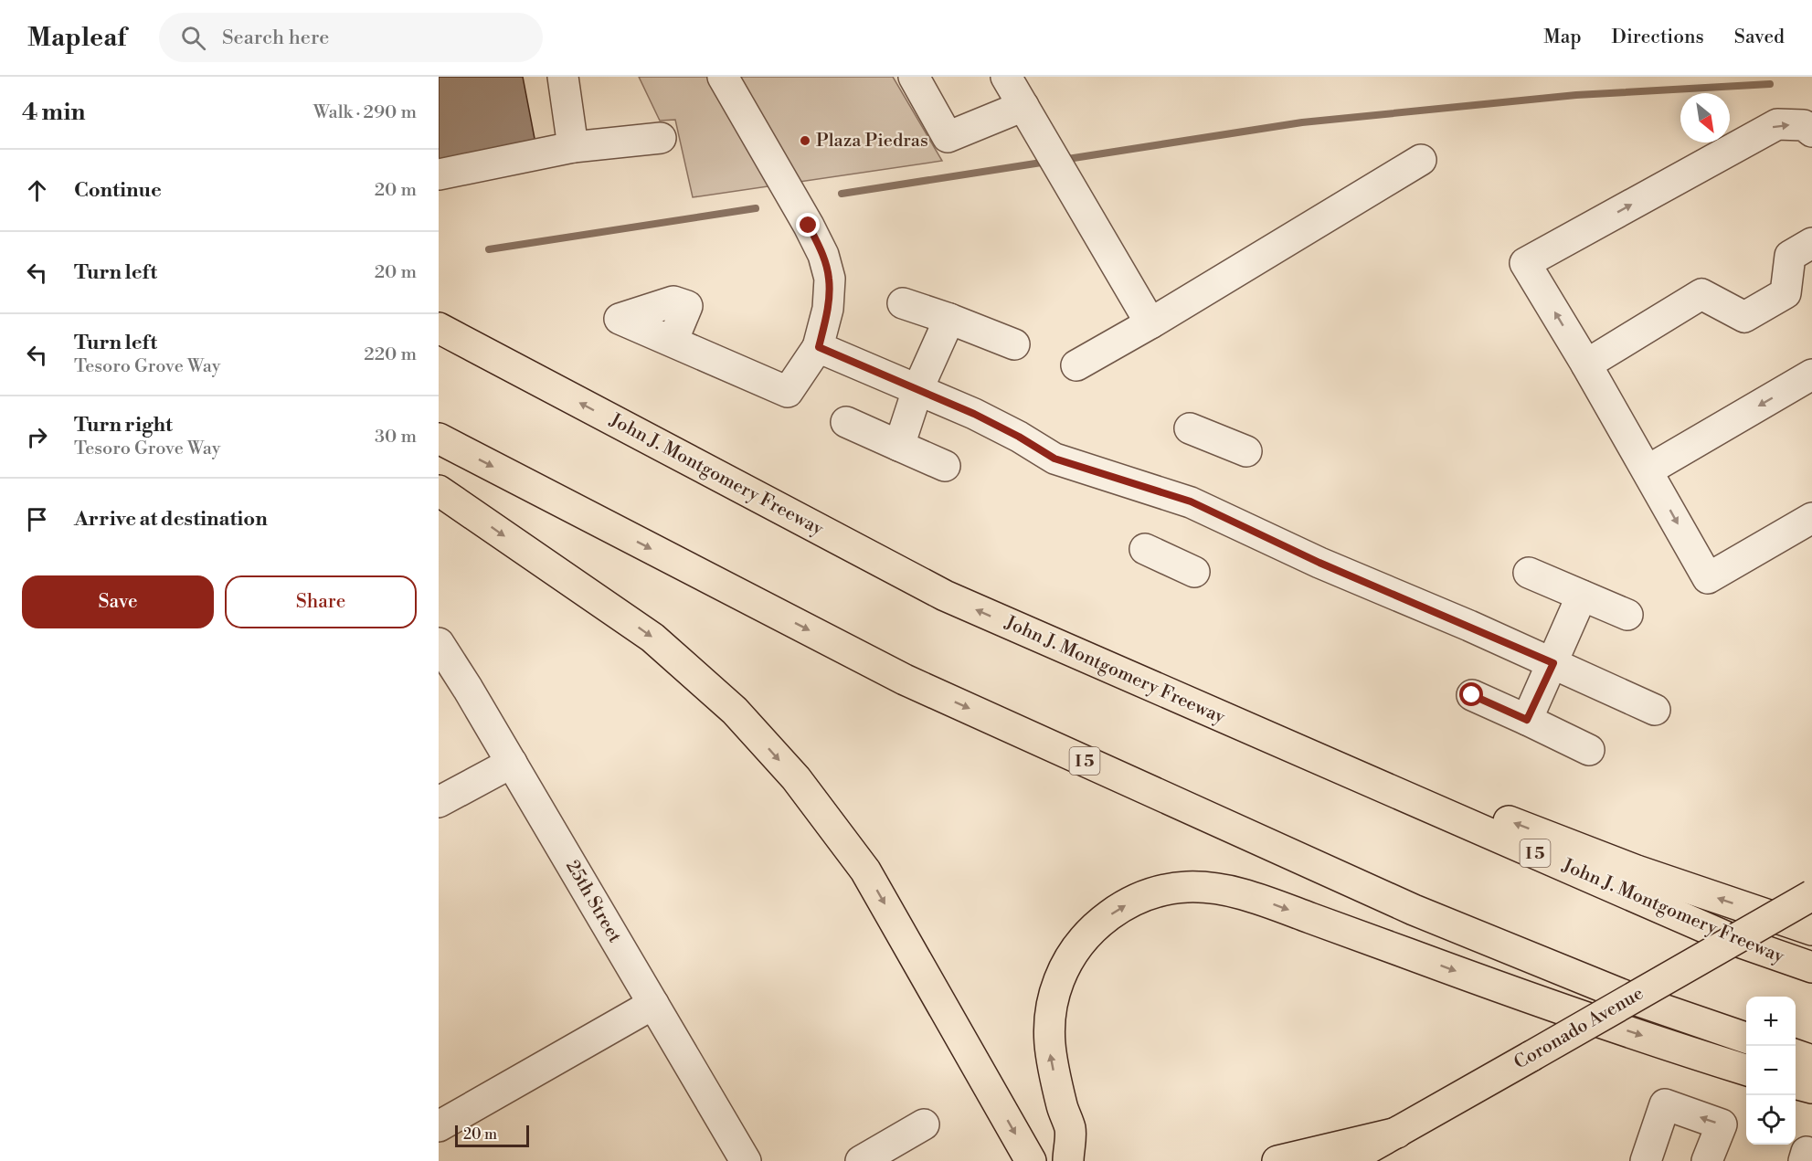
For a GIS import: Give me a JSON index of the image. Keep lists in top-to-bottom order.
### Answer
{
  "streets": {
    "main road": ["John J. Montgomery Freeway", "I 5", "Coronado Avenue"],
    "street": ["25th Street"]
  },
  "places": ["Plaza Piedras"],
  "scale_bar": "20 m",
  "north": "bottom right",
  "page": {
    "header": "Mapleaf",
    "search": "Search here",
    "nav": ["Map", "Directions", "Saved"],
    "heading": ["4 min", "Walk · 290 m"],
    "list": [
      ["Continue", "20 m"],
      ["Turn left", "20 m"],
      ["Turn left", "Tesoro Grove Way", "220 m"],
      ["Turn right", "Tesoro Grove Way", "30 m"],
      "Arrive at destination"
    ],
    "buttons": ["Save", "Share"],
    "map_buttons": ["+", "−"],
    "scale": "20 m"
  }
}
